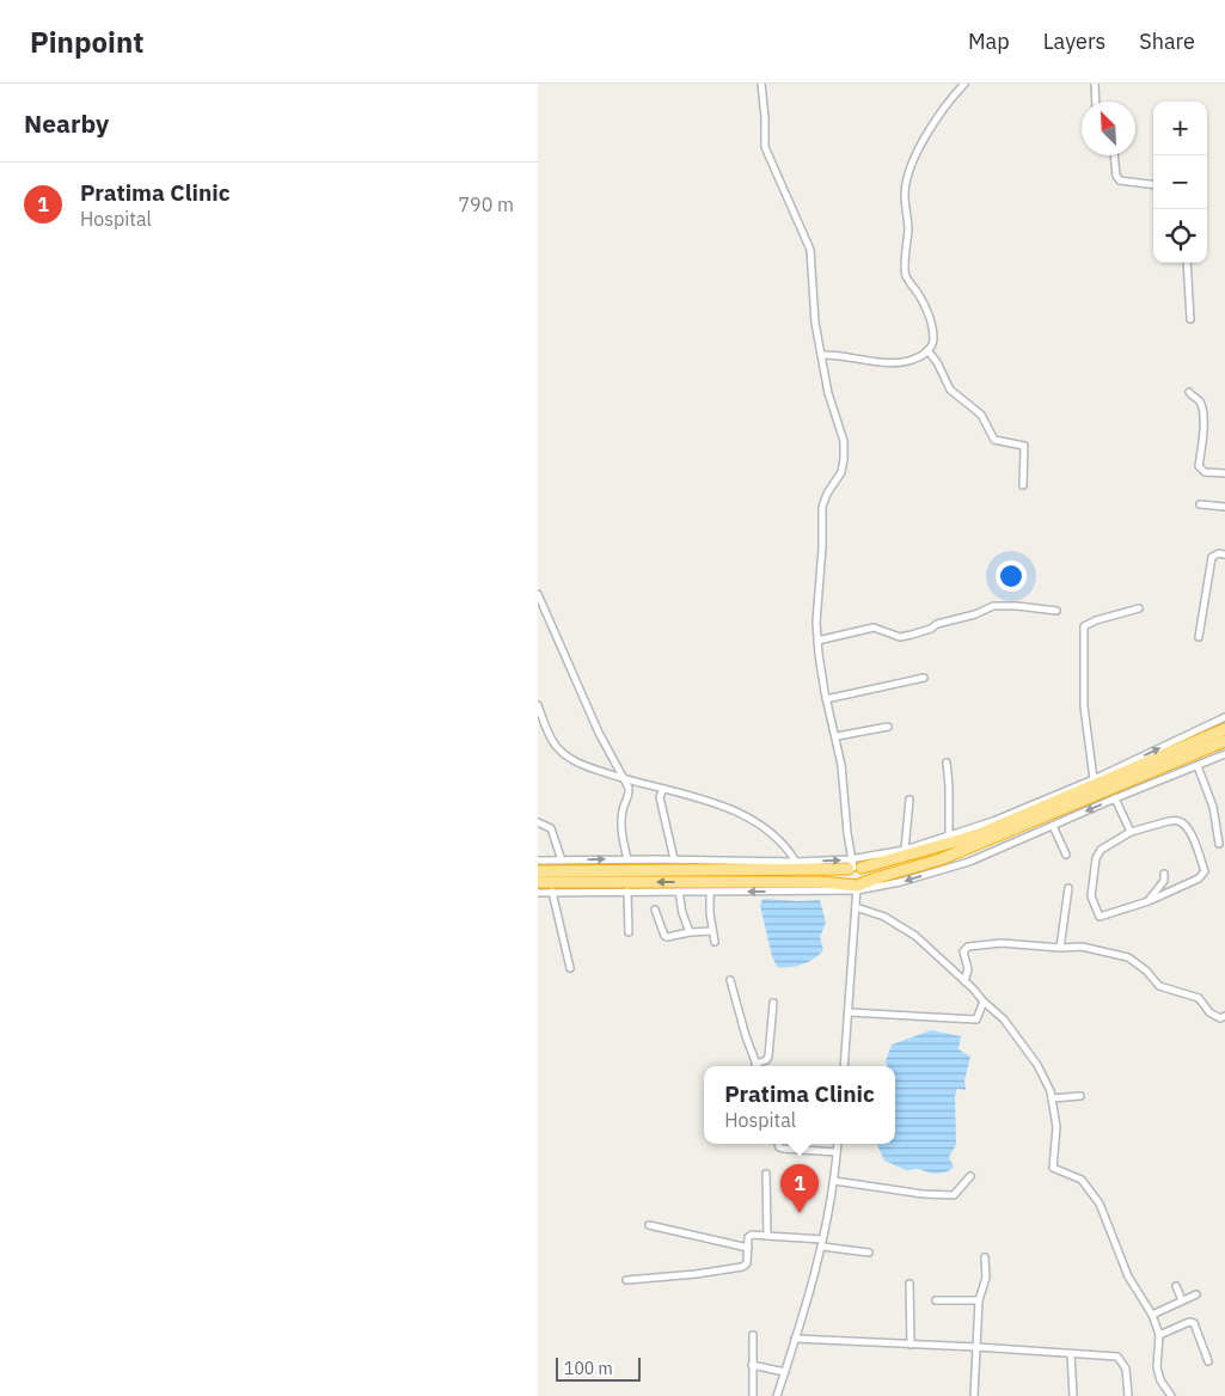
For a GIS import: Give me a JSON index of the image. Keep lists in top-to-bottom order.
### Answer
{
  "scale_bar": "100 m",
  "north": "top left",
  "page": {
    "header": "Pinpoint",
    "nav": ["Map", "Layers", "Share"],
    "heading": "Nearby",
    "map_buttons": ["+", "−"],
    "list": [
      {
        "mark": "1",
        "name": "Pratima Clinic",
        "note": "Hospital",
        "value": "790 m"
      }
    ],
    "popup": ["Pratima Clinic", "Hospital"],
    "pins": "1",
    "scale": "100 m"
  }
}
